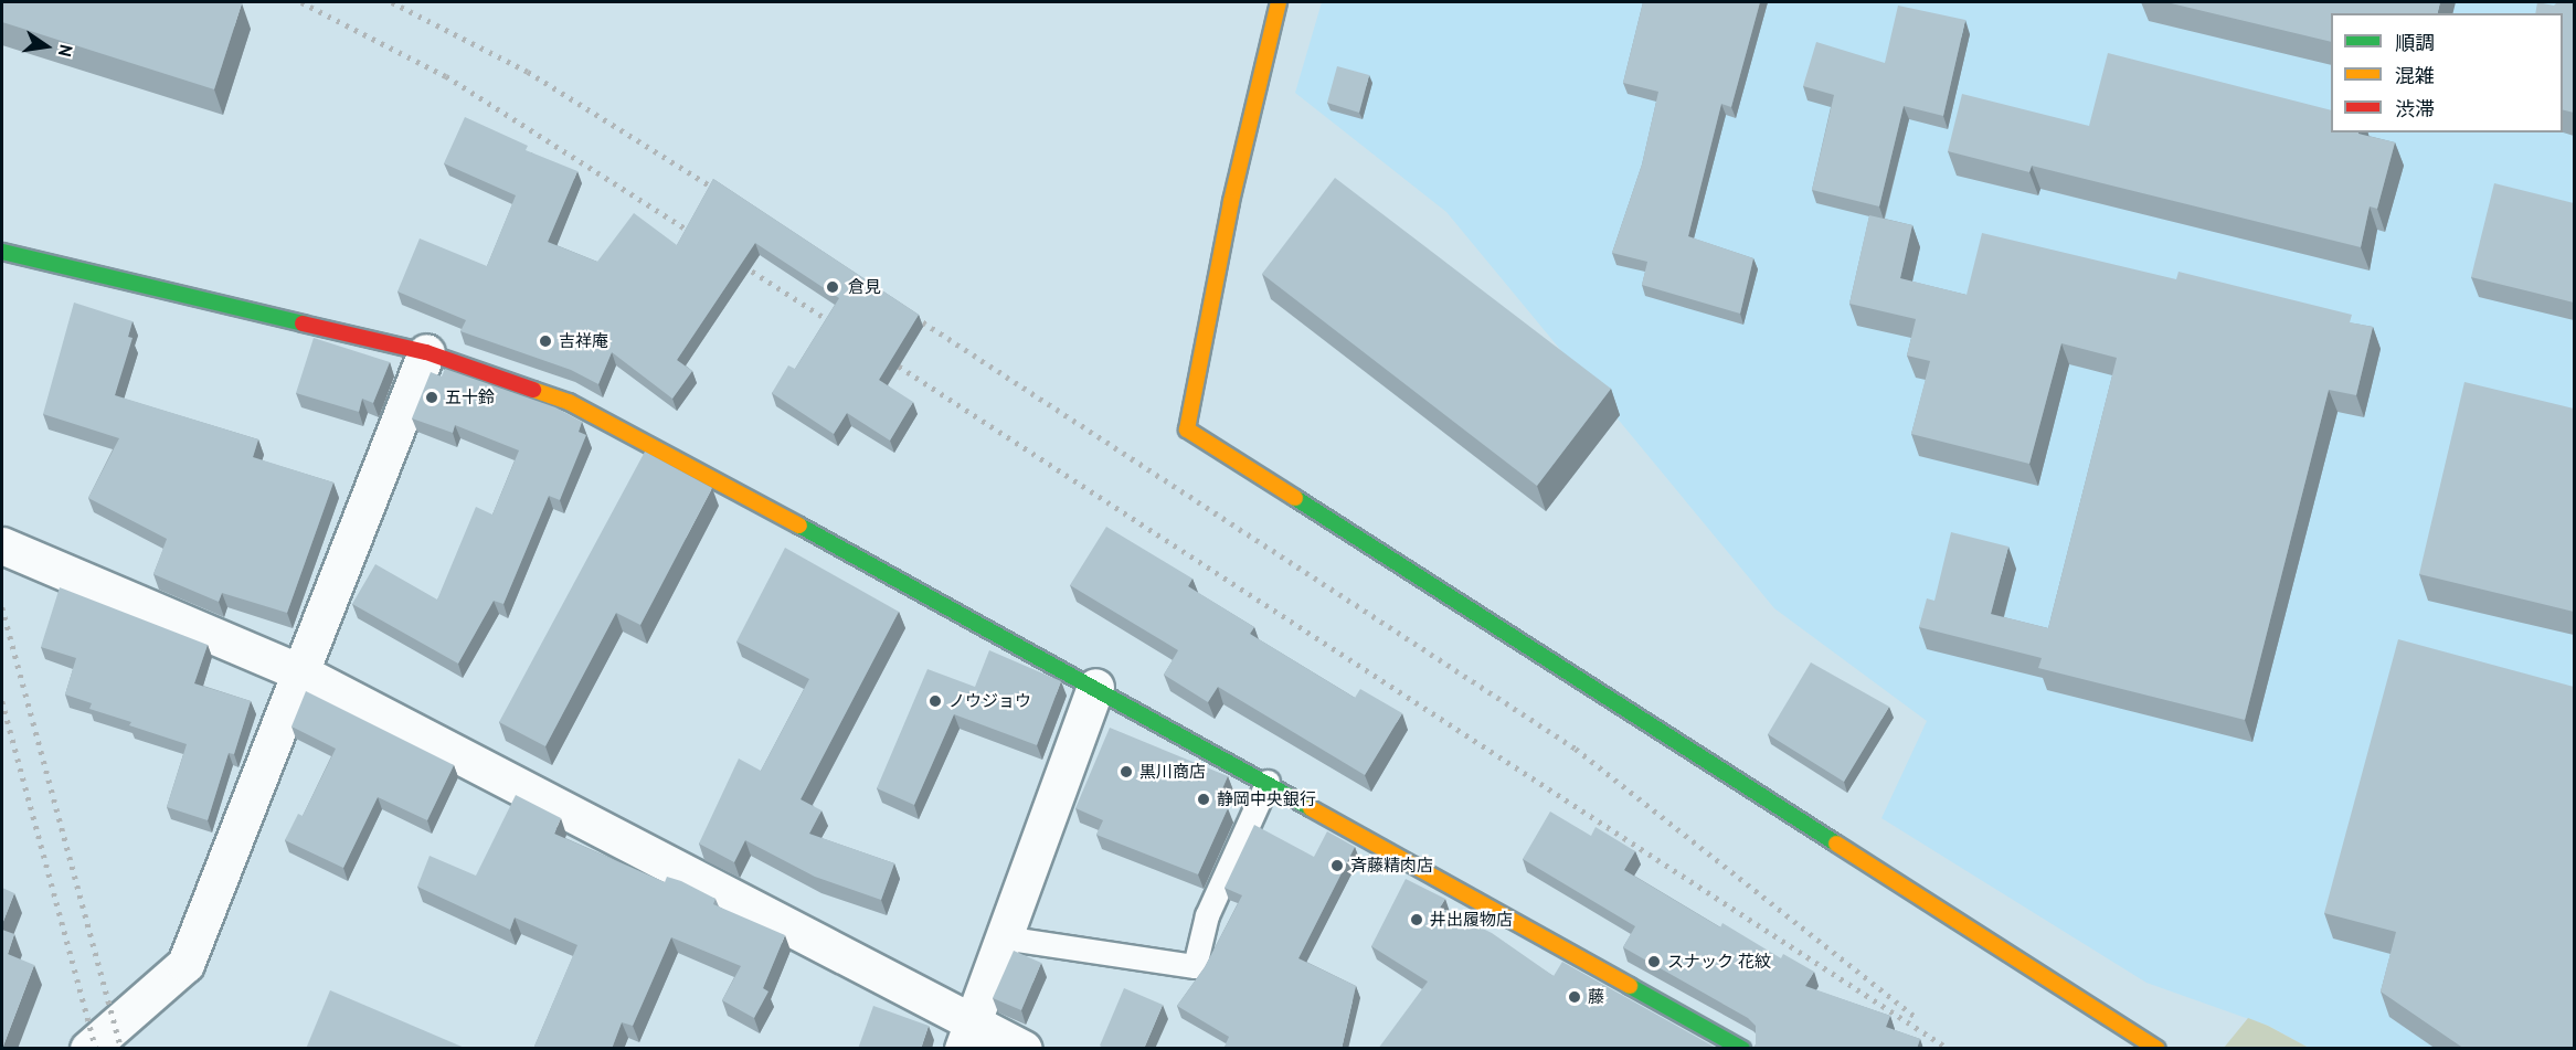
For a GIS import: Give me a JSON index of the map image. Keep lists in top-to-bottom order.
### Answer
{
  "places": [
    "倉見",
    "吉祥庵",
    "五十鈴",
    "ノウジョウ",
    "黒川商店",
    "静岡中央銀行",
    "斉藤精肉店",
    "井出履物店",
    "スナック 花紋",
    "藤"
  ],
  "legend": ["順調", "混雑", "渋滞"],
  "north": "right"
}
